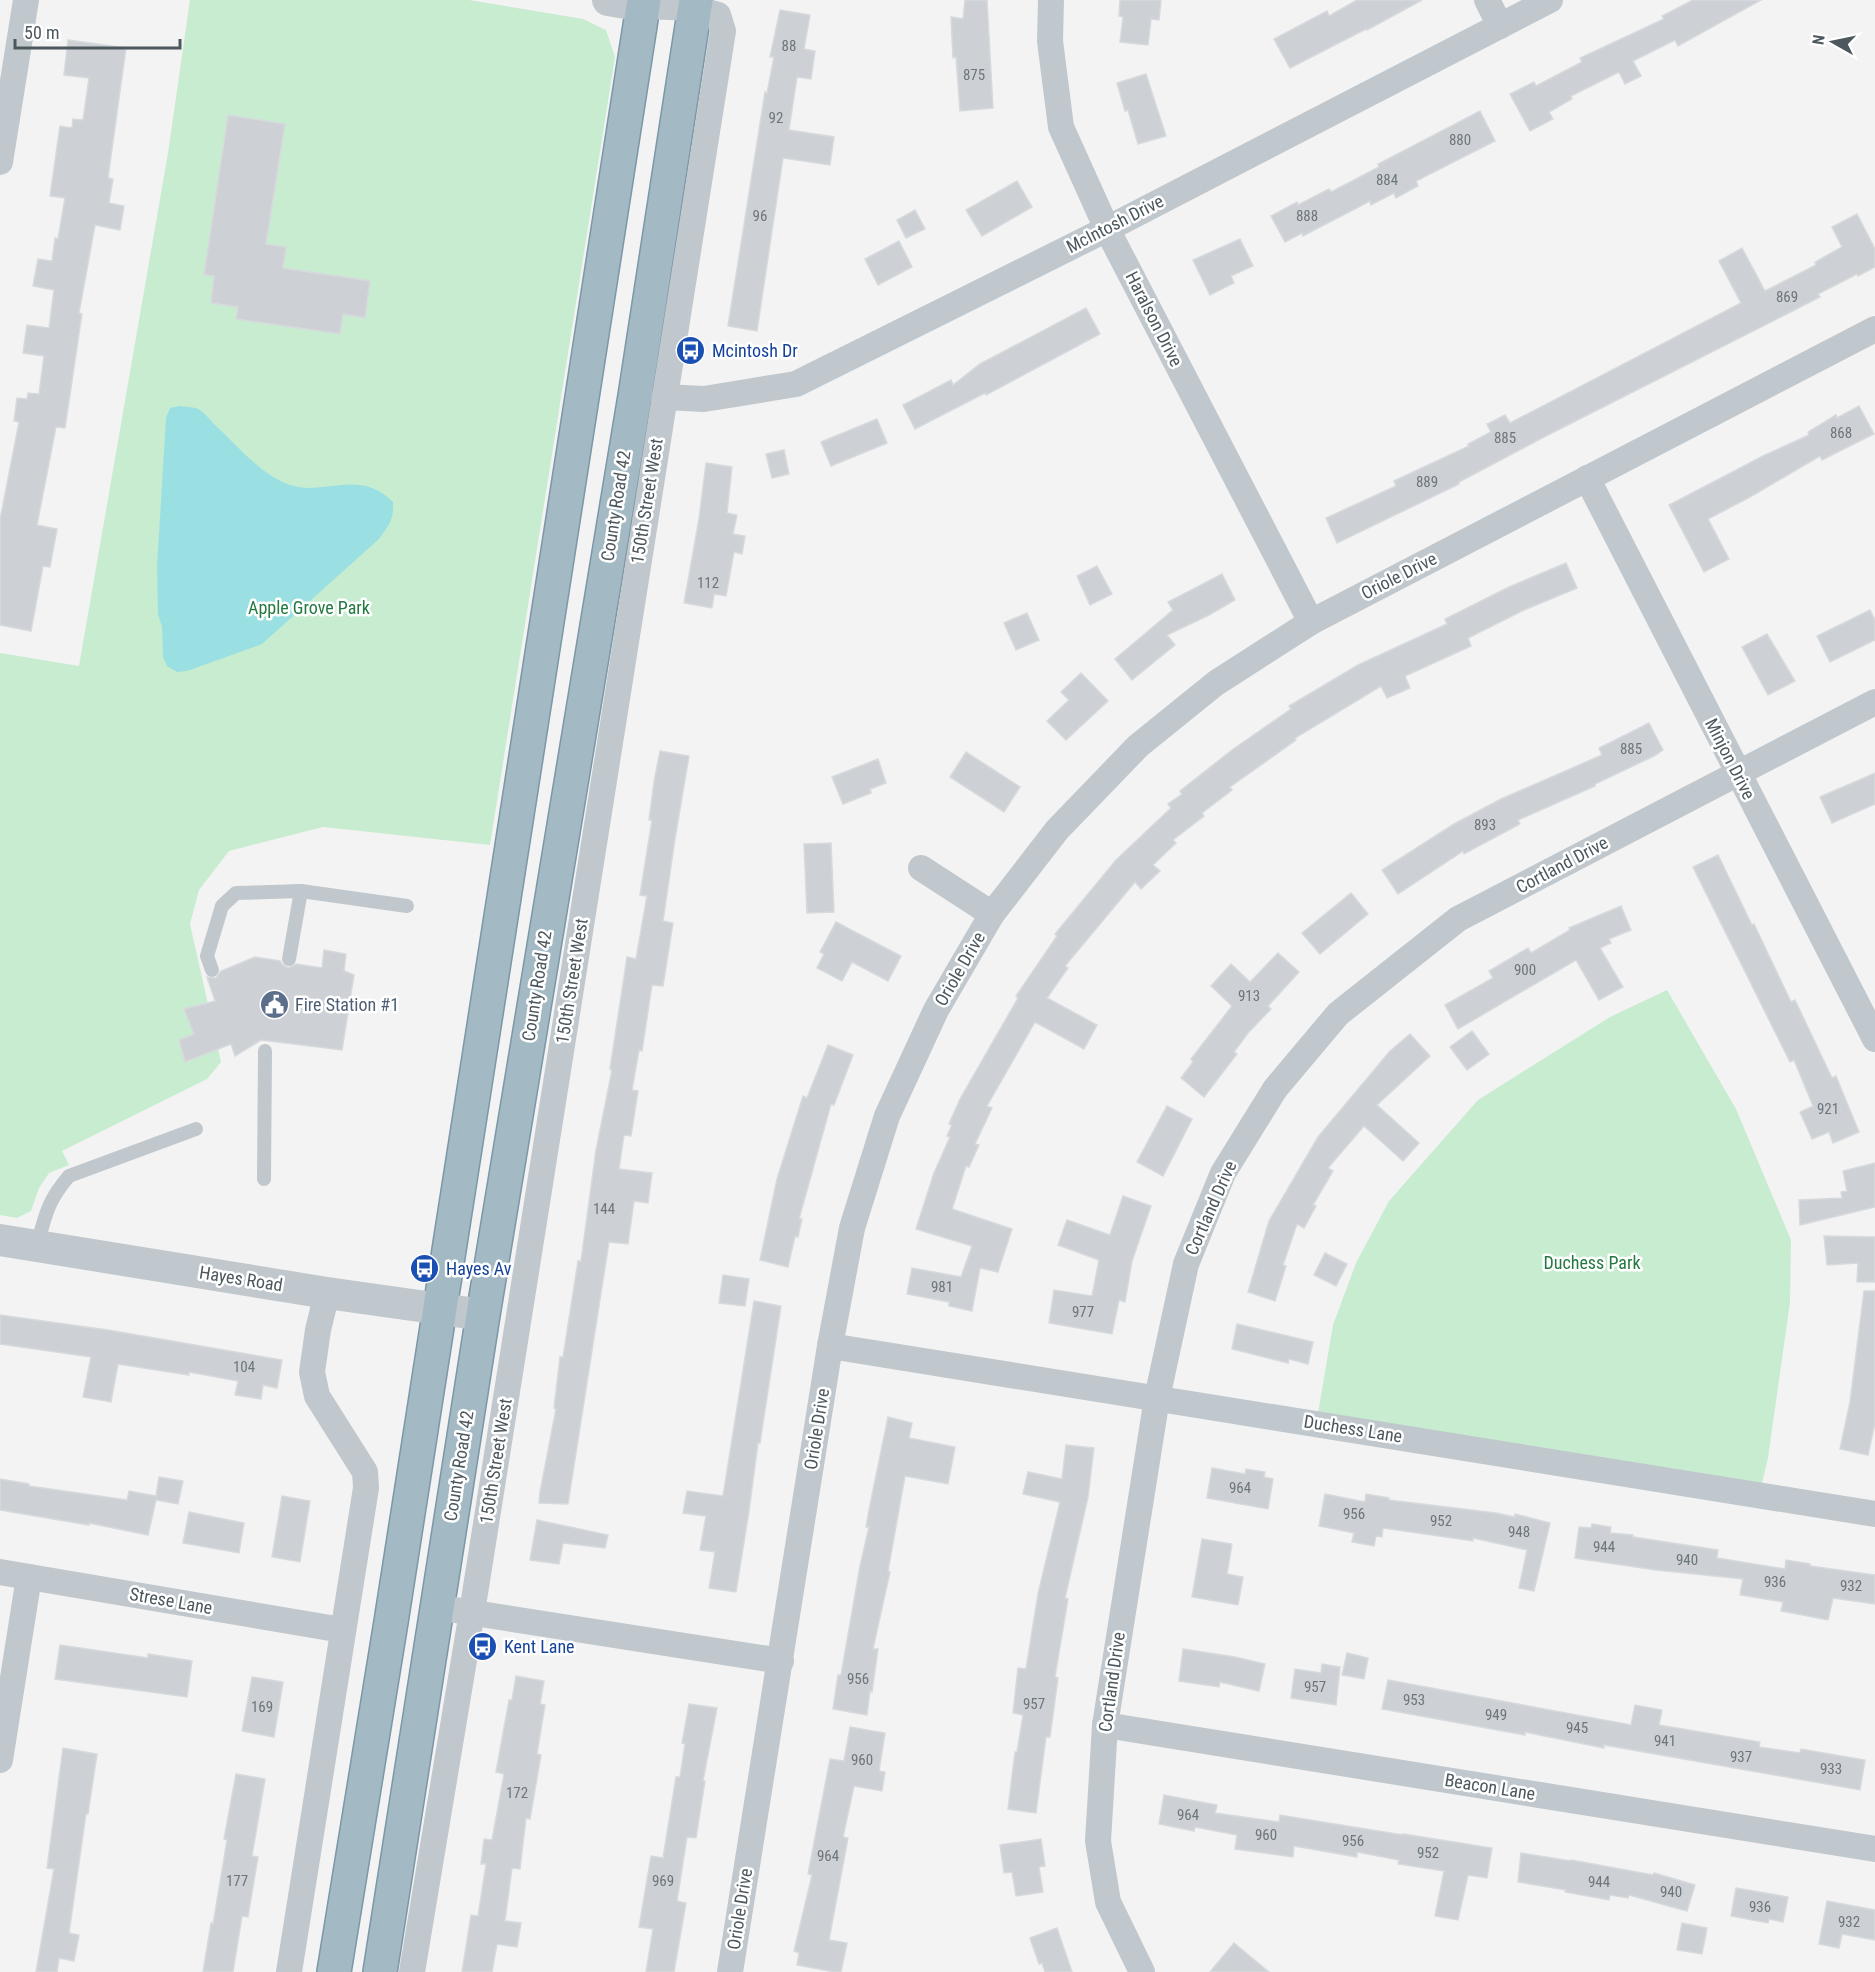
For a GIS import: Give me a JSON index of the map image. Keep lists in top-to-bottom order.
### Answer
{
  "streets": {
    "highway": ["County Road 42"],
    "street": [
      "McIntosh Drive",
      "Haralson Drive",
      "150th Street West",
      "Oriole Drive",
      "Minjon Drive",
      "Cortland Drive",
      "Hayes Road",
      "Duchess Lane",
      "Strese Lane",
      "Beacon Lane"
    ]
  },
  "crossings": [
    ["McIntosh Drive", "Haralson Drive"],
    ["McIntosh Drive", "150th Street West"],
    ["Haralson Drive", "Oriole Drive"],
    ["150th Street West", "County Road 42"],
    ["County Road 42", "Hayes Road"],
    ["Oriole Drive", "Minjon Drive"],
    ["Oriole Drive", "Duchess Lane"],
    ["Minjon Drive", "Cortland Drive"],
    ["Cortland Drive", "Duchess Lane"],
    ["Cortland Drive", "Beacon Lane"]
  ],
  "parks": ["Apple Grove Park", "Duchess Park"],
  "places": {
    "bus stop": ["Mcintosh Dr", "Hayes Av", "Kent Lane"],
    "public building": ["Fire Station #1"]
  },
  "house_numbers": [
    "88",
    "875",
    "92",
    "880",
    "884",
    "96",
    "888",
    "869",
    "868",
    "885",
    "889",
    "112",
    "885",
    "893",
    "900",
    "913",
    "921",
    "144",
    "981",
    "977",
    "104",
    "964",
    "956",
    "952",
    "948",
    "944",
    "940",
    "936",
    "932",
    "956",
    "957",
    "953",
    "957",
    "169",
    "949",
    "945",
    "941",
    "937",
    "960",
    "933",
    "172",
    "964",
    "960",
    "956",
    "952",
    "964",
    "177",
    "969",
    "944",
    "940",
    "936",
    "932"
  ],
  "scale_bar": "50 m",
  "north": "left"
}
